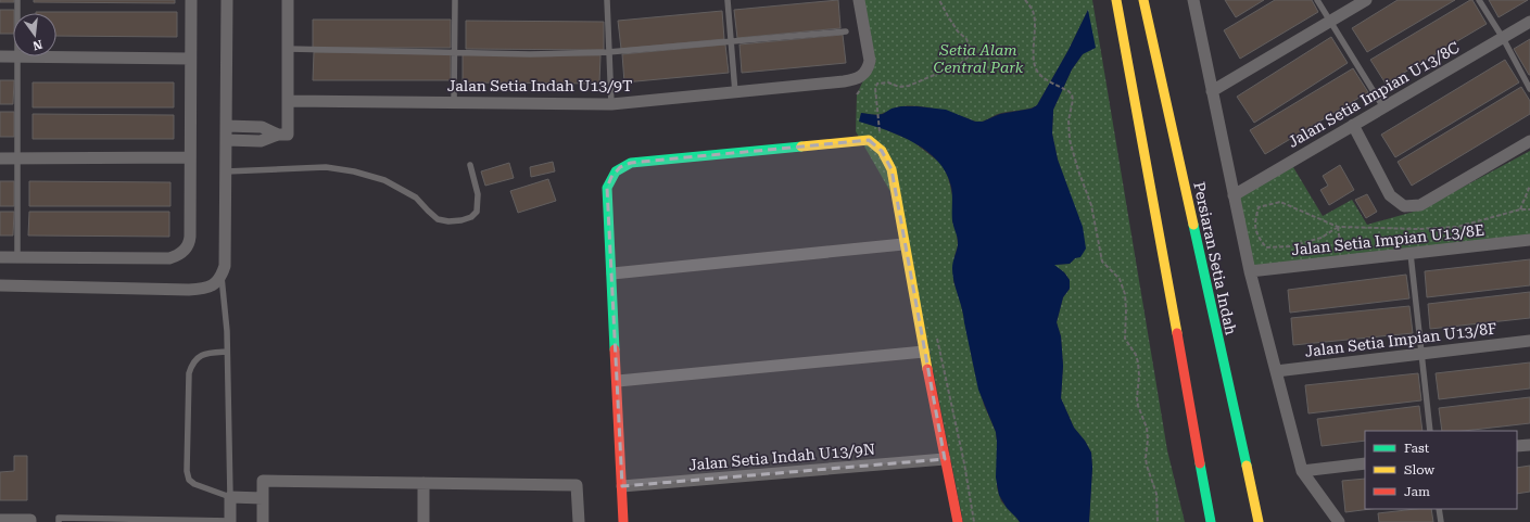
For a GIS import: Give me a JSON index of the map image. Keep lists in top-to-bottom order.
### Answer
{
  "streets": {
    "street": [
      "Jalan Setia Indah U13/9T",
      "Jalan Setia Impian U13/8C",
      "Jalan Setia Impian U13/8E",
      "Persiaran Setia Indah",
      "Jalan Setia Impian U13/8F",
      "Jalan Setia Indah U13/9N"
    ]
  },
  "parks": ["Setia Alam Central Park"],
  "legend": ["Fast", "Slow", "Jam"],
  "north": "bottom"
}
